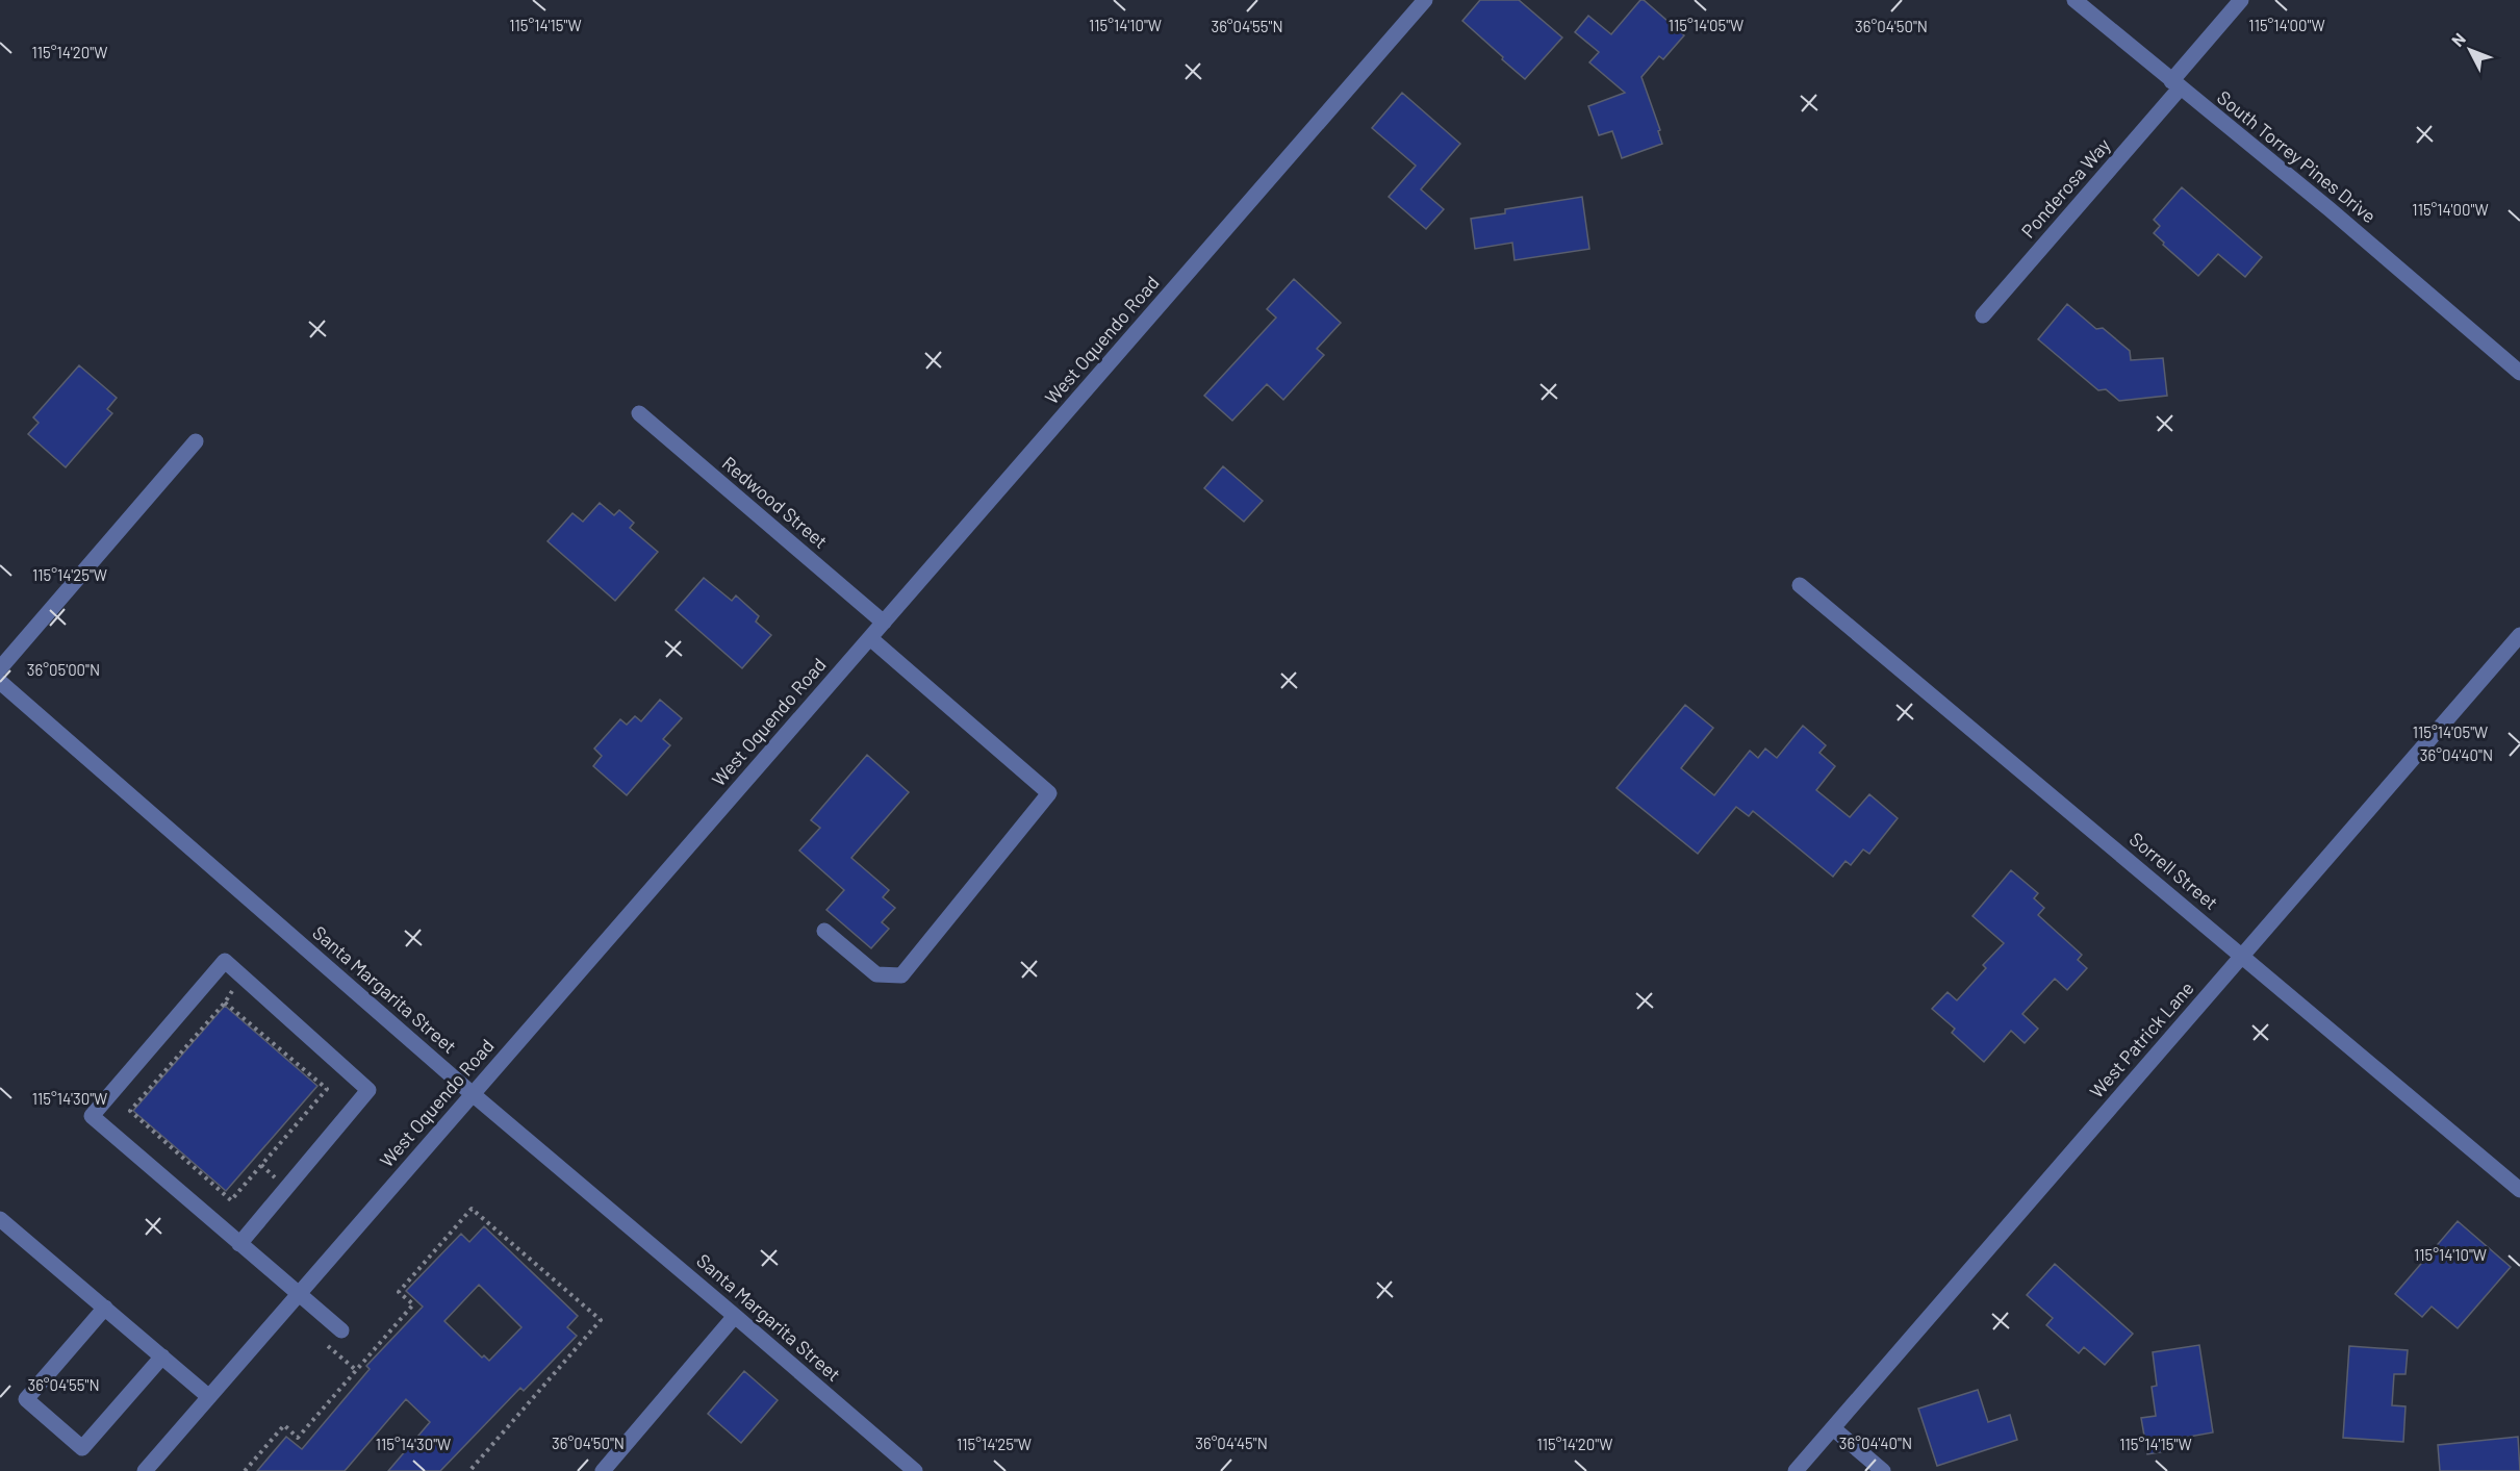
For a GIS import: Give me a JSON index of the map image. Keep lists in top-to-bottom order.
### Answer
{
  "streets": {
    "street": [
      "South Torrey Pines Drive",
      "Ponderosa Way",
      "West Oquendo Road",
      "Redwood Street",
      "Sorrell Street",
      "Santa Margarita Street",
      "West Patrick Lane"
    ]
  },
  "crossings": [
    ["South Torrey Pines Drive", "Ponderosa Way"],
    ["West Oquendo Road", "Redwood Street"],
    ["West Oquendo Road", "Santa Margarita Street"],
    ["Sorrell Street", "West Patrick Lane"]
  ],
  "north": "top left",
  "coordinates": [
    "115°14'15\"W",
    "115°14'10\"W",
    "115°14'05\"W",
    "115°14'00\"W",
    "36°04'55\"N",
    "36°04'50\"N",
    "115°14'20\"W",
    "115°14'25\"W",
    "36°05'00\"N",
    "36°04'40\"N",
    "115°14'30\"W",
    "36°04'45\"N"
  ]
}
